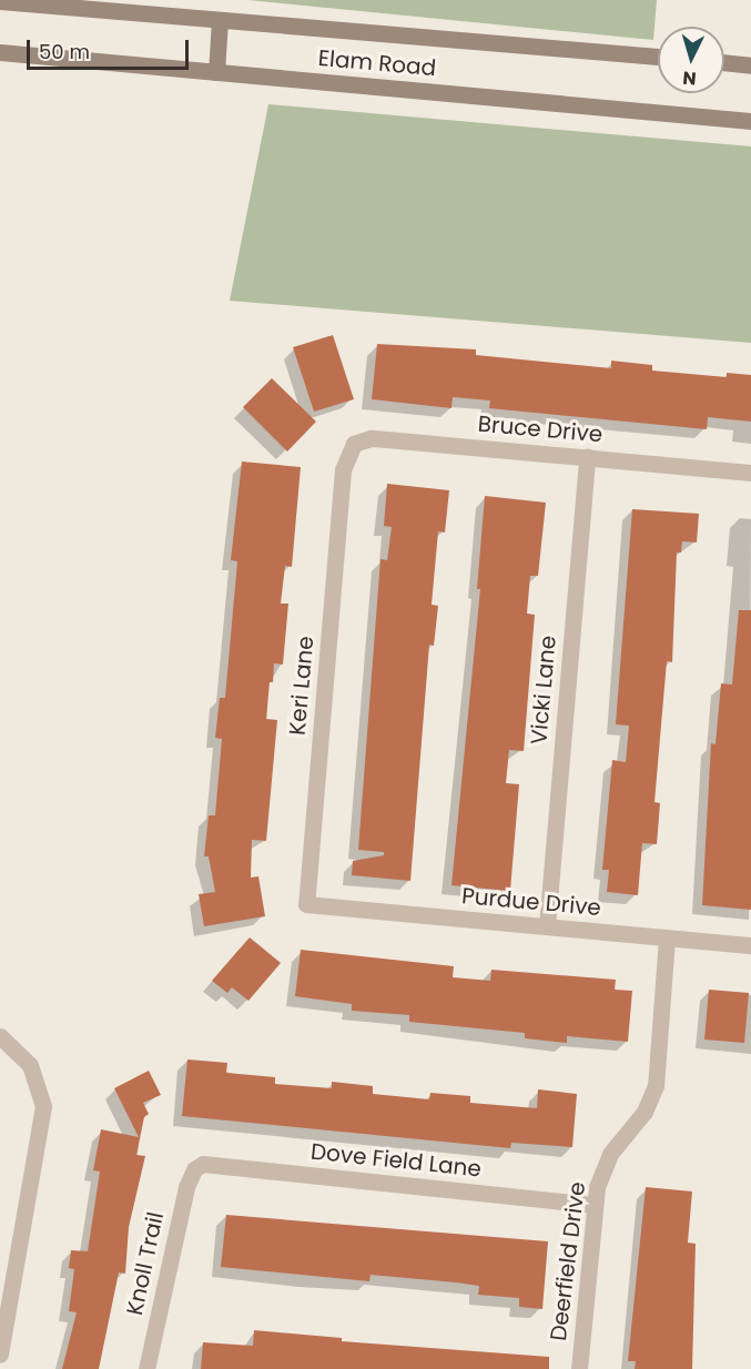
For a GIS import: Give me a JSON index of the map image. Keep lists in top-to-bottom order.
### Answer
{
  "streets": {
    "main road": ["Elam Road"],
    "street": [
      "Bruce Drive",
      "Keri Lane",
      "Vicki Lane",
      "Purdue Drive",
      "Dove Field Lane",
      "Deerfield Drive",
      "Knoll Trail"
    ]
  },
  "crossings": [
    ["Bruce Drive", "Keri Lane"],
    ["Bruce Drive", "Vicki Lane"],
    ["Keri Lane", "Purdue Drive"],
    ["Vicki Lane", "Purdue Drive"],
    ["Purdue Drive", "Deerfield Drive"],
    ["Dove Field Lane", "Deerfield Drive"],
    ["Dove Field Lane", "Knoll Trail"]
  ],
  "scale_bar": "50 m",
  "north": "bottom"
}
